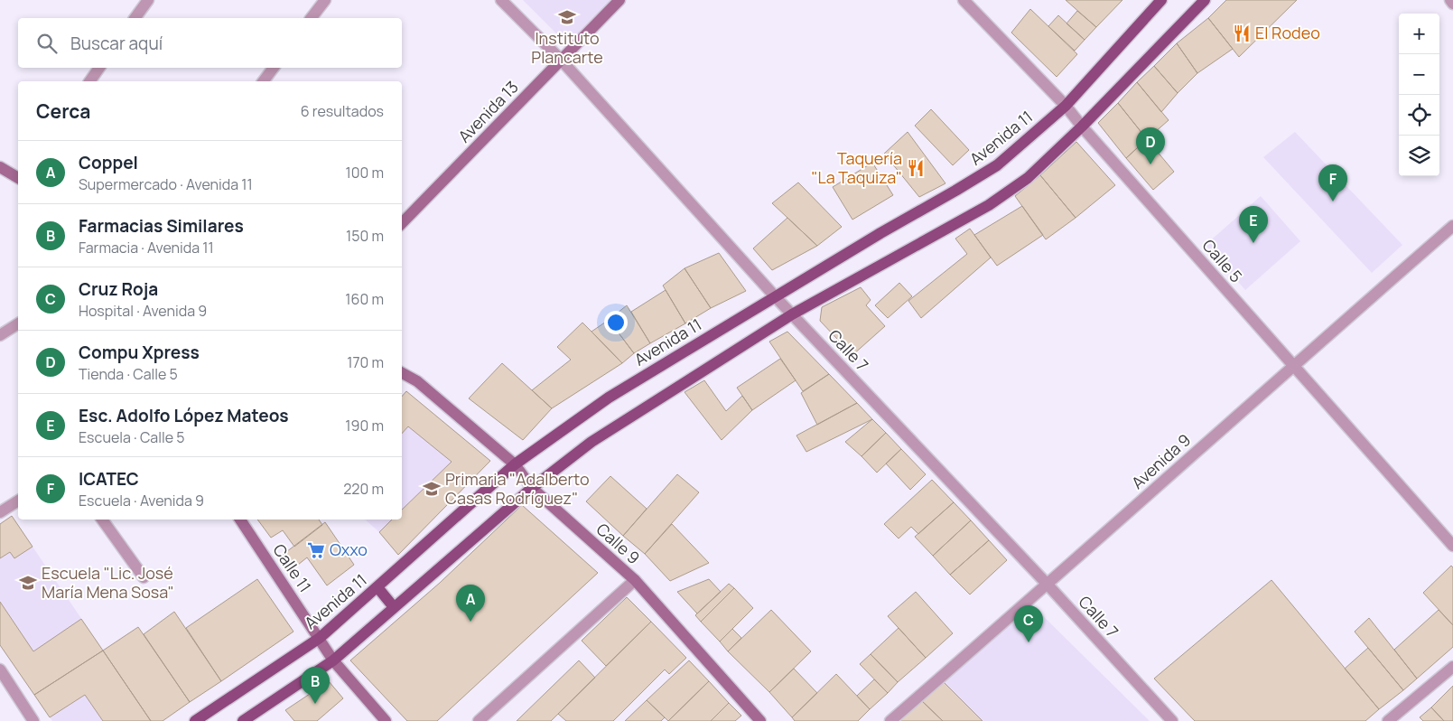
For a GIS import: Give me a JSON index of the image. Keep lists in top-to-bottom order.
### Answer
{
  "streets": {
    "main road": [
      "Avenida 13",
      "Avenida 11",
      "Calle 9",
      "Calle 11"
    ],
    "street": ["Calle 5", "Calle 7", "Avenida 9"]
  },
  "crossings": [
    ["Avenida 13", "Calle 7"],
    ["Avenida 11", "Calle 5"],
    ["Avenida 11", "Calle 7"],
    ["Avenida 11", "Calle 9"],
    ["Avenida 11", "Calle 11"],
    ["Calle 5", "Avenida 9"],
    ["Calle 7", "Avenida 9"]
  ],
  "places": {
    "school or university": ["Instituto Plancarte", "Primaria \"Adalberto Casas Rodríguez\"", "Escuela \"Lic. José María Mena Sosa\""],
    "restaurant": ["El Rodeo", "Taquería \"La Taquiza\""],
    "supermarket": ["Oxxo"]
  },
  "page": {
    "map_buttons": ["+", "−"],
    "search": "Buscar aquí",
    "heading": ["Cerca", "6 resultados"],
    "pins": [
      "D",
      "F",
      "E",
      "A",
      "C",
      "B"
    ],
    "list": [
      {
        "mark": "A",
        "name": "Coppel",
        "note": "Supermercado · Avenida 11",
        "value": "100 m"
      },
      {
        "mark": "B",
        "name": "Farmacias Similares",
        "note": "Farmacia · Avenida 11",
        "value": "150 m"
      },
      {
        "mark": "C",
        "name": "Cruz Roja",
        "note": "Hospital · Avenida 9",
        "value": "160 m"
      },
      {
        "mark": "D",
        "name": "Compu Xpress",
        "note": "Tienda · Calle 5",
        "value": "170 m"
      },
      {
        "mark": "E",
        "name": "Esc. Adolfo López Mateos",
        "note": "Escuela · Calle 5",
        "value": "190 m"
      },
      {
        "mark": "F",
        "name": "ICATEC",
        "note": "Escuela · Avenida 9",
        "value": "220 m"
      }
    ]
  }
}
